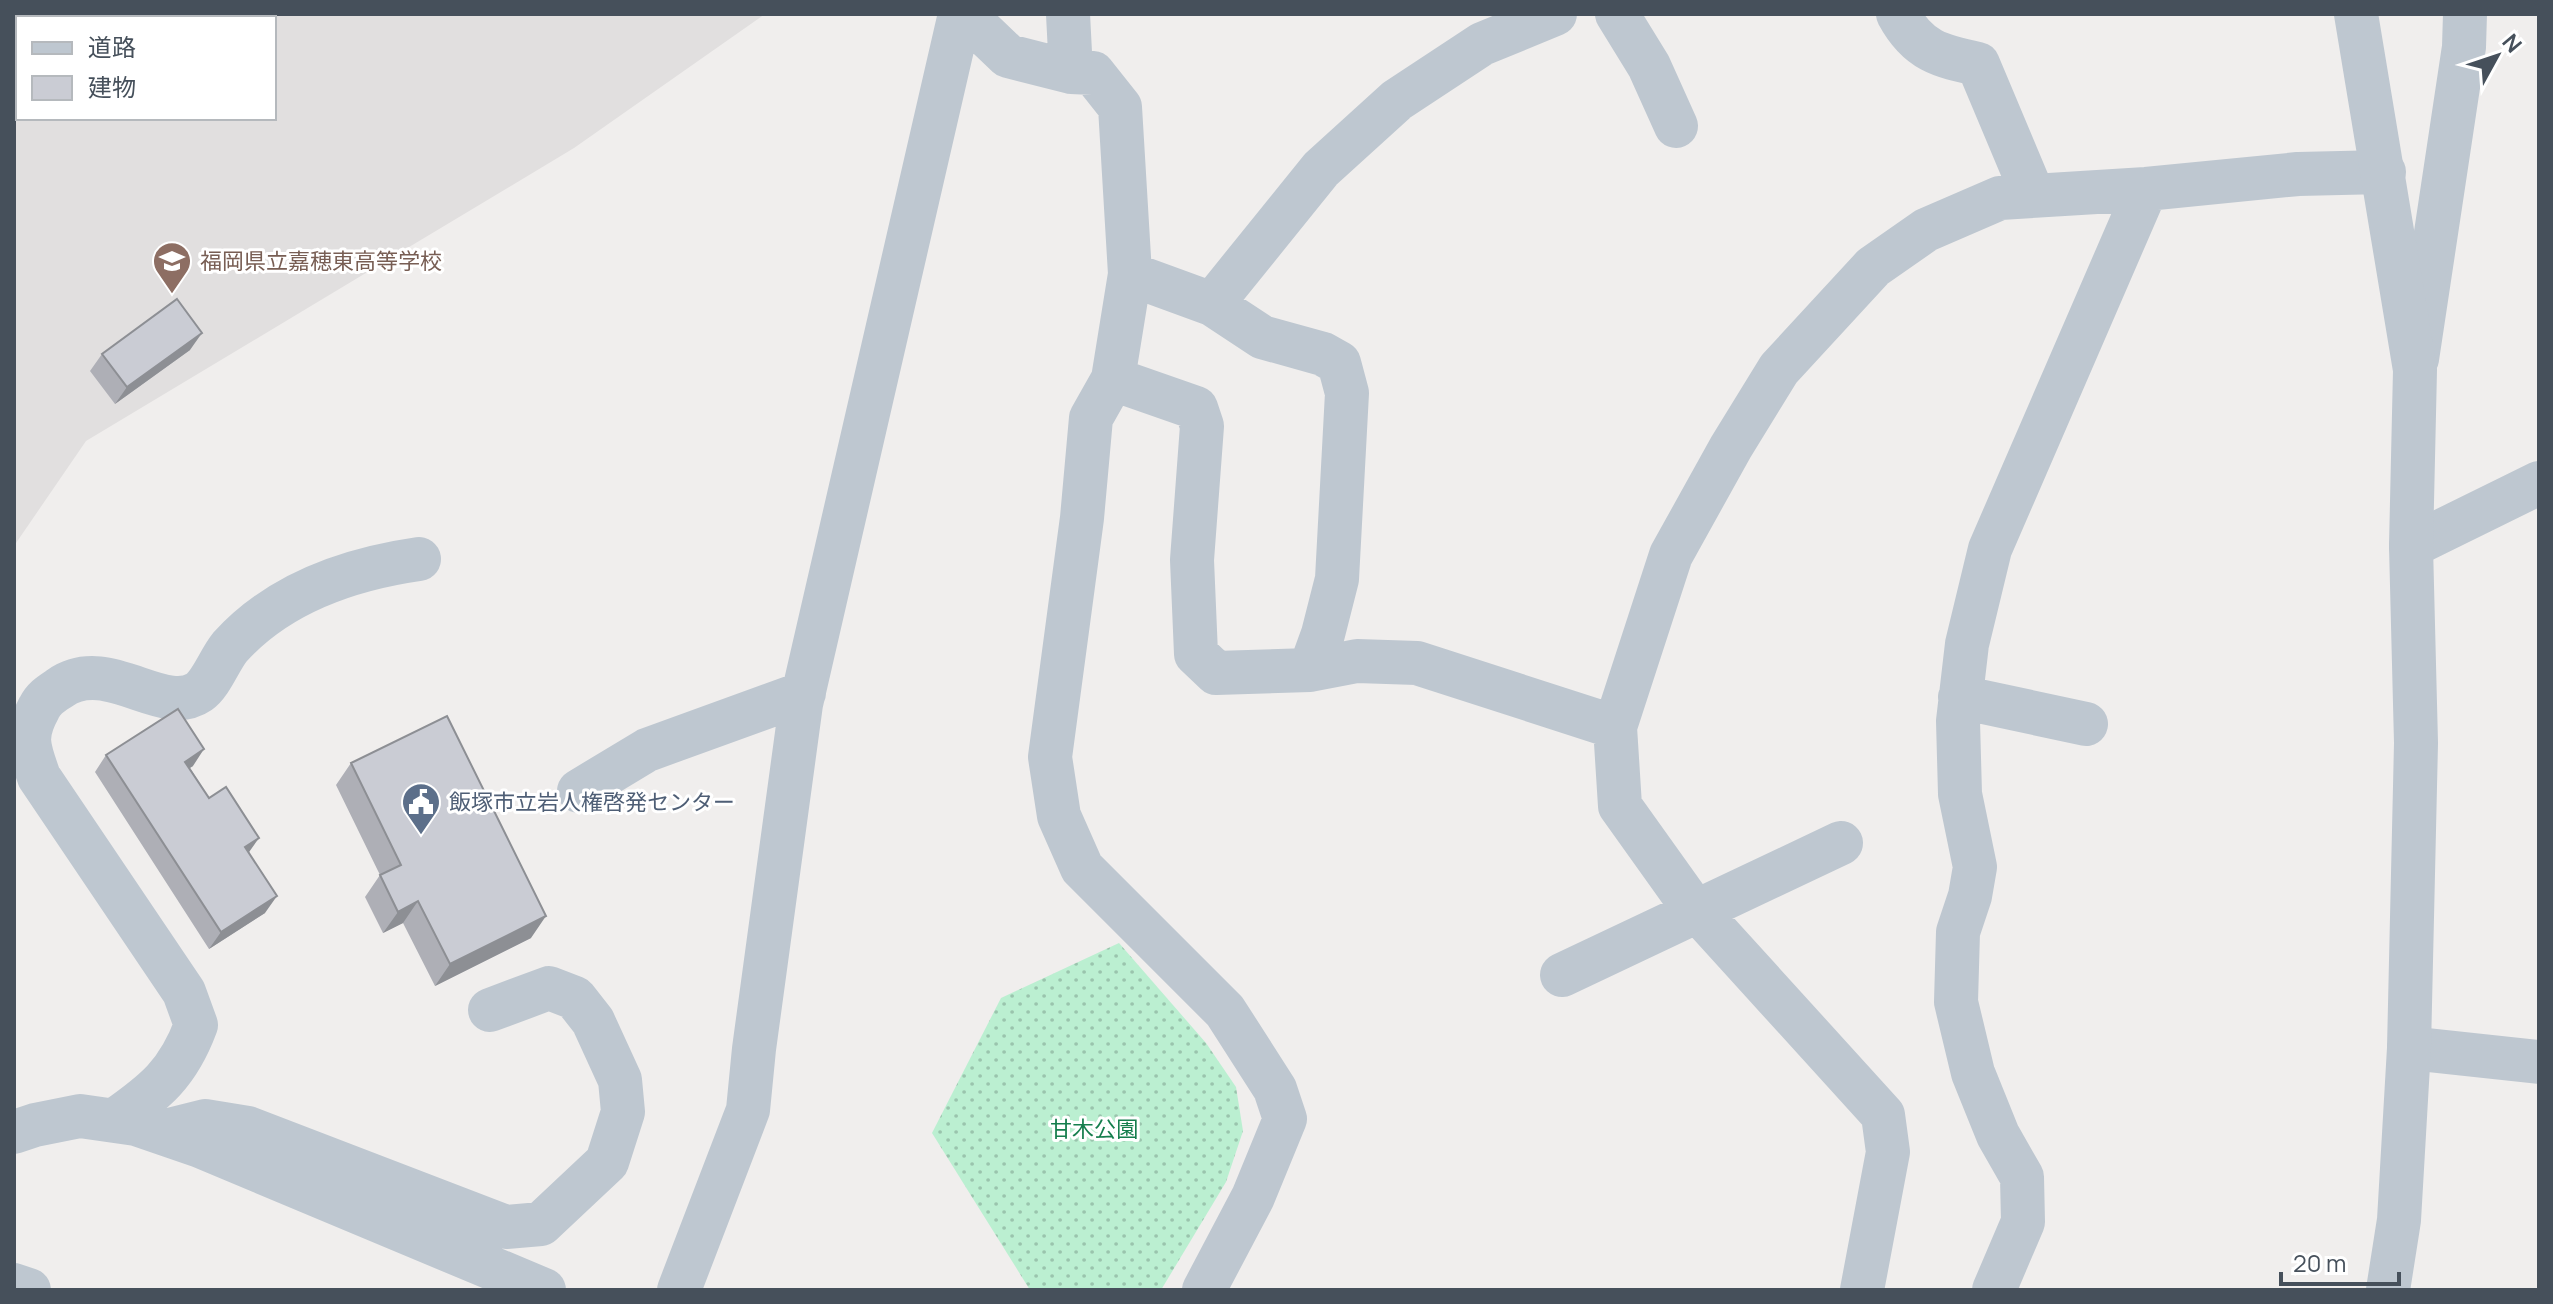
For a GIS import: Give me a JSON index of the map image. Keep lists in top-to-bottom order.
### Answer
{
  "parks": ["甘木公園"],
  "places": {
    "school or university": ["福岡県立嘉穂東高等学校"],
    "public building": ["飯塚市立岩人権啓発センター"]
  },
  "legend": ["道路", "建物"],
  "scale_bar": "20 m",
  "north": "top right"
}
